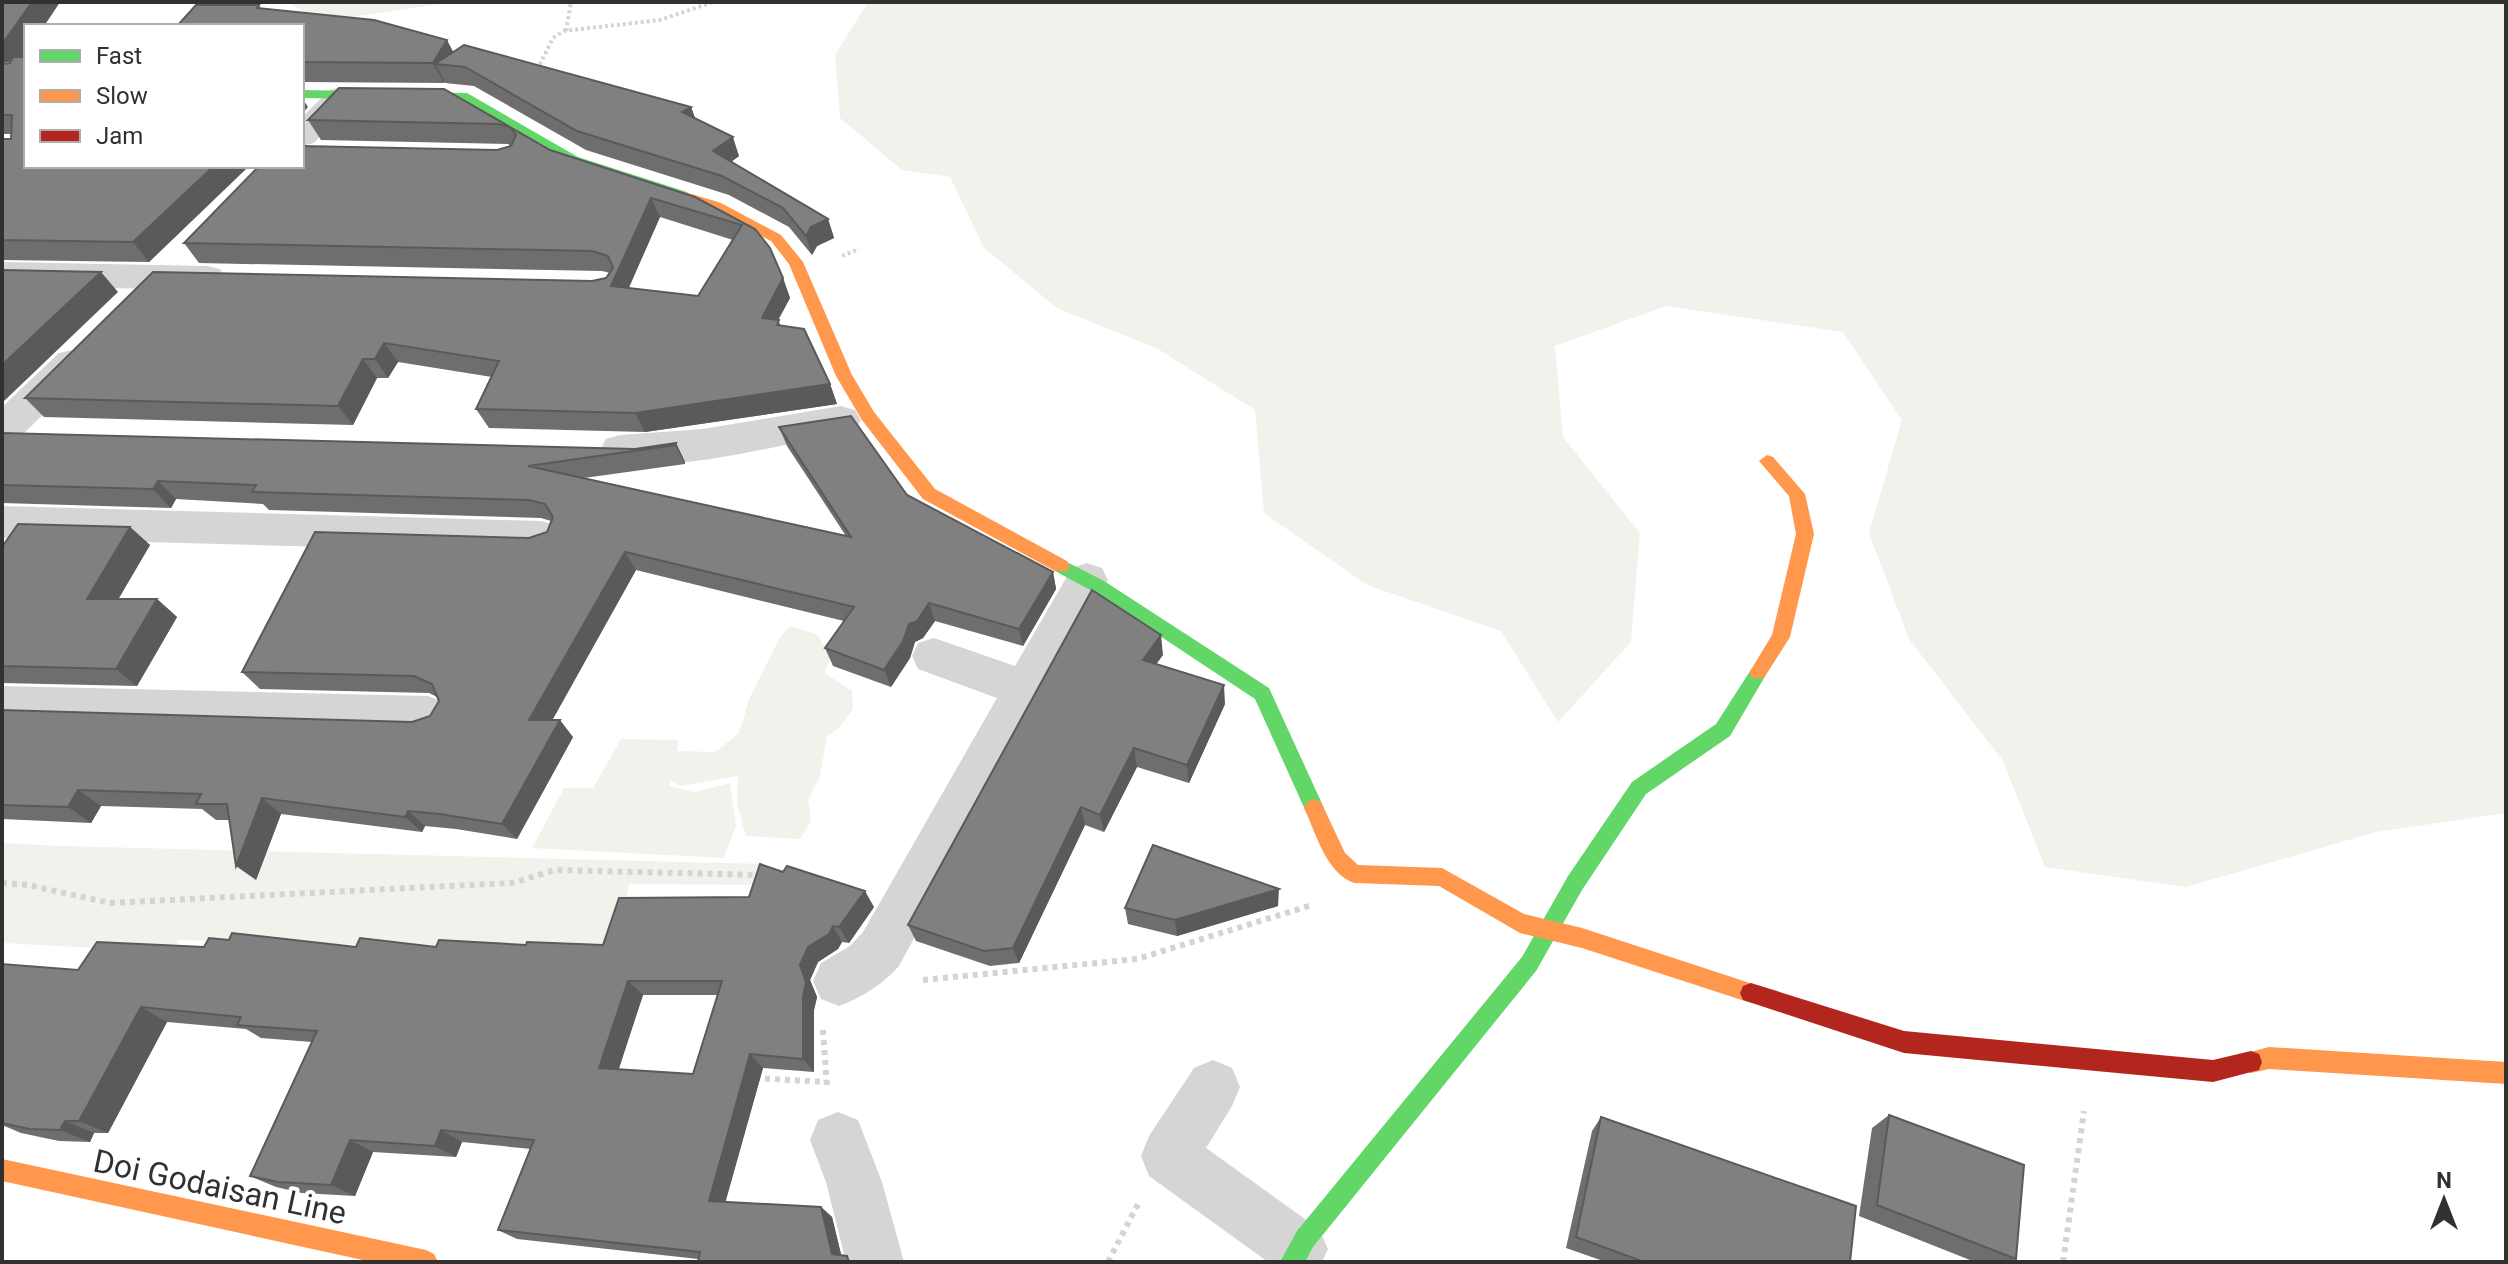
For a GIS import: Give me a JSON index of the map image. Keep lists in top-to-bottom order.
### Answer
{
  "streets": {
    "street": ["Doi Godaisan Line"]
  },
  "legend": ["Fast", "Slow", "Jam"],
  "north": "top"
}
